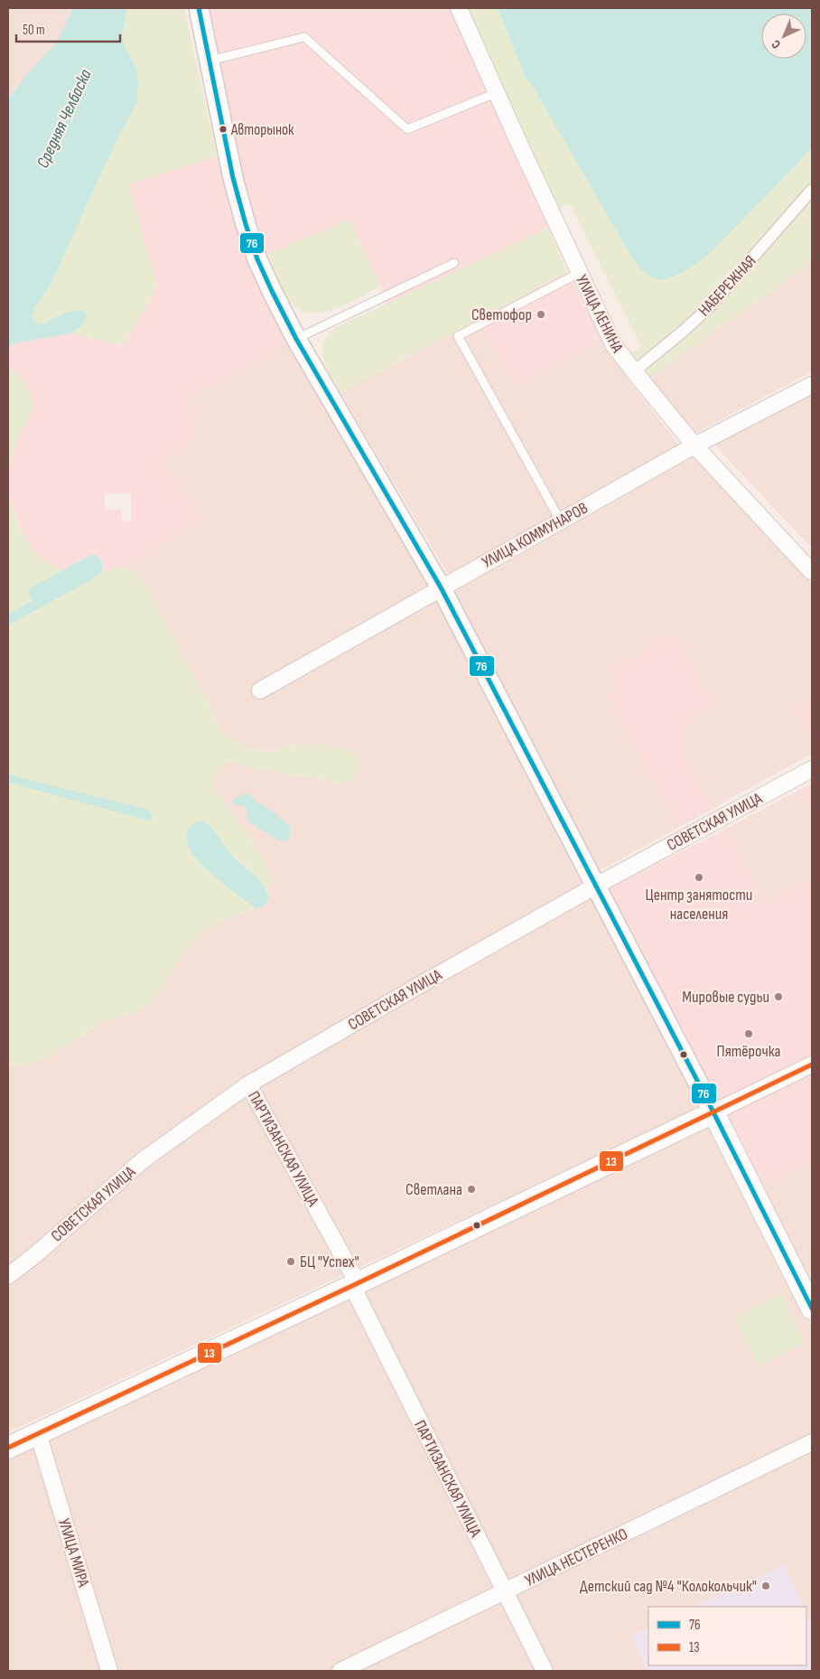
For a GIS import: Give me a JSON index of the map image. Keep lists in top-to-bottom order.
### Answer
{
  "streets": {
    "street": [
      "НАБЕРЕЖНАЯ",
      "УЛИЦА ЛЕНИНА",
      "УЛИЦА КОММУНАРОВ",
      "СОВЕТСКАЯ УЛИЦА",
      "ПАРТИЗАНСКАЯ УЛИЦА",
      "УЛИЦА МИРА",
      "УЛИЦА НЕСТЕРЕНКО"
    ]
  },
  "crossings": [
    ["НАБЕРЕЖНАЯ", "УЛИЦА ЛЕНИНА"],
    ["УЛИЦА ЛЕНИНА", "УЛИЦА КОММУНАРОВ"],
    ["СОВЕТСКАЯ УЛИЦА", "ПАРТИЗАНСКАЯ УЛИЦА"],
    ["ПАРТИЗАНСКАЯ УЛИЦА", "УЛИЦА НЕСТЕРЕНКО"]
  ],
  "water": ["Средняя Челбаска"],
  "places": [
    "Авторынок",
    "Светофор",
    "Центр занятости населения",
    "Мировые судьи",
    "Пятёрочка",
    "Светлана",
    "БЦ \"Успех\"",
    "Детский сад №4 \"Колокольчик\""
  ],
  "lines": ["transit line 76", "transit line 13"],
  "legend": ["76", "13"],
  "scale_bar": "50 m",
  "north": "bottom left"
}
